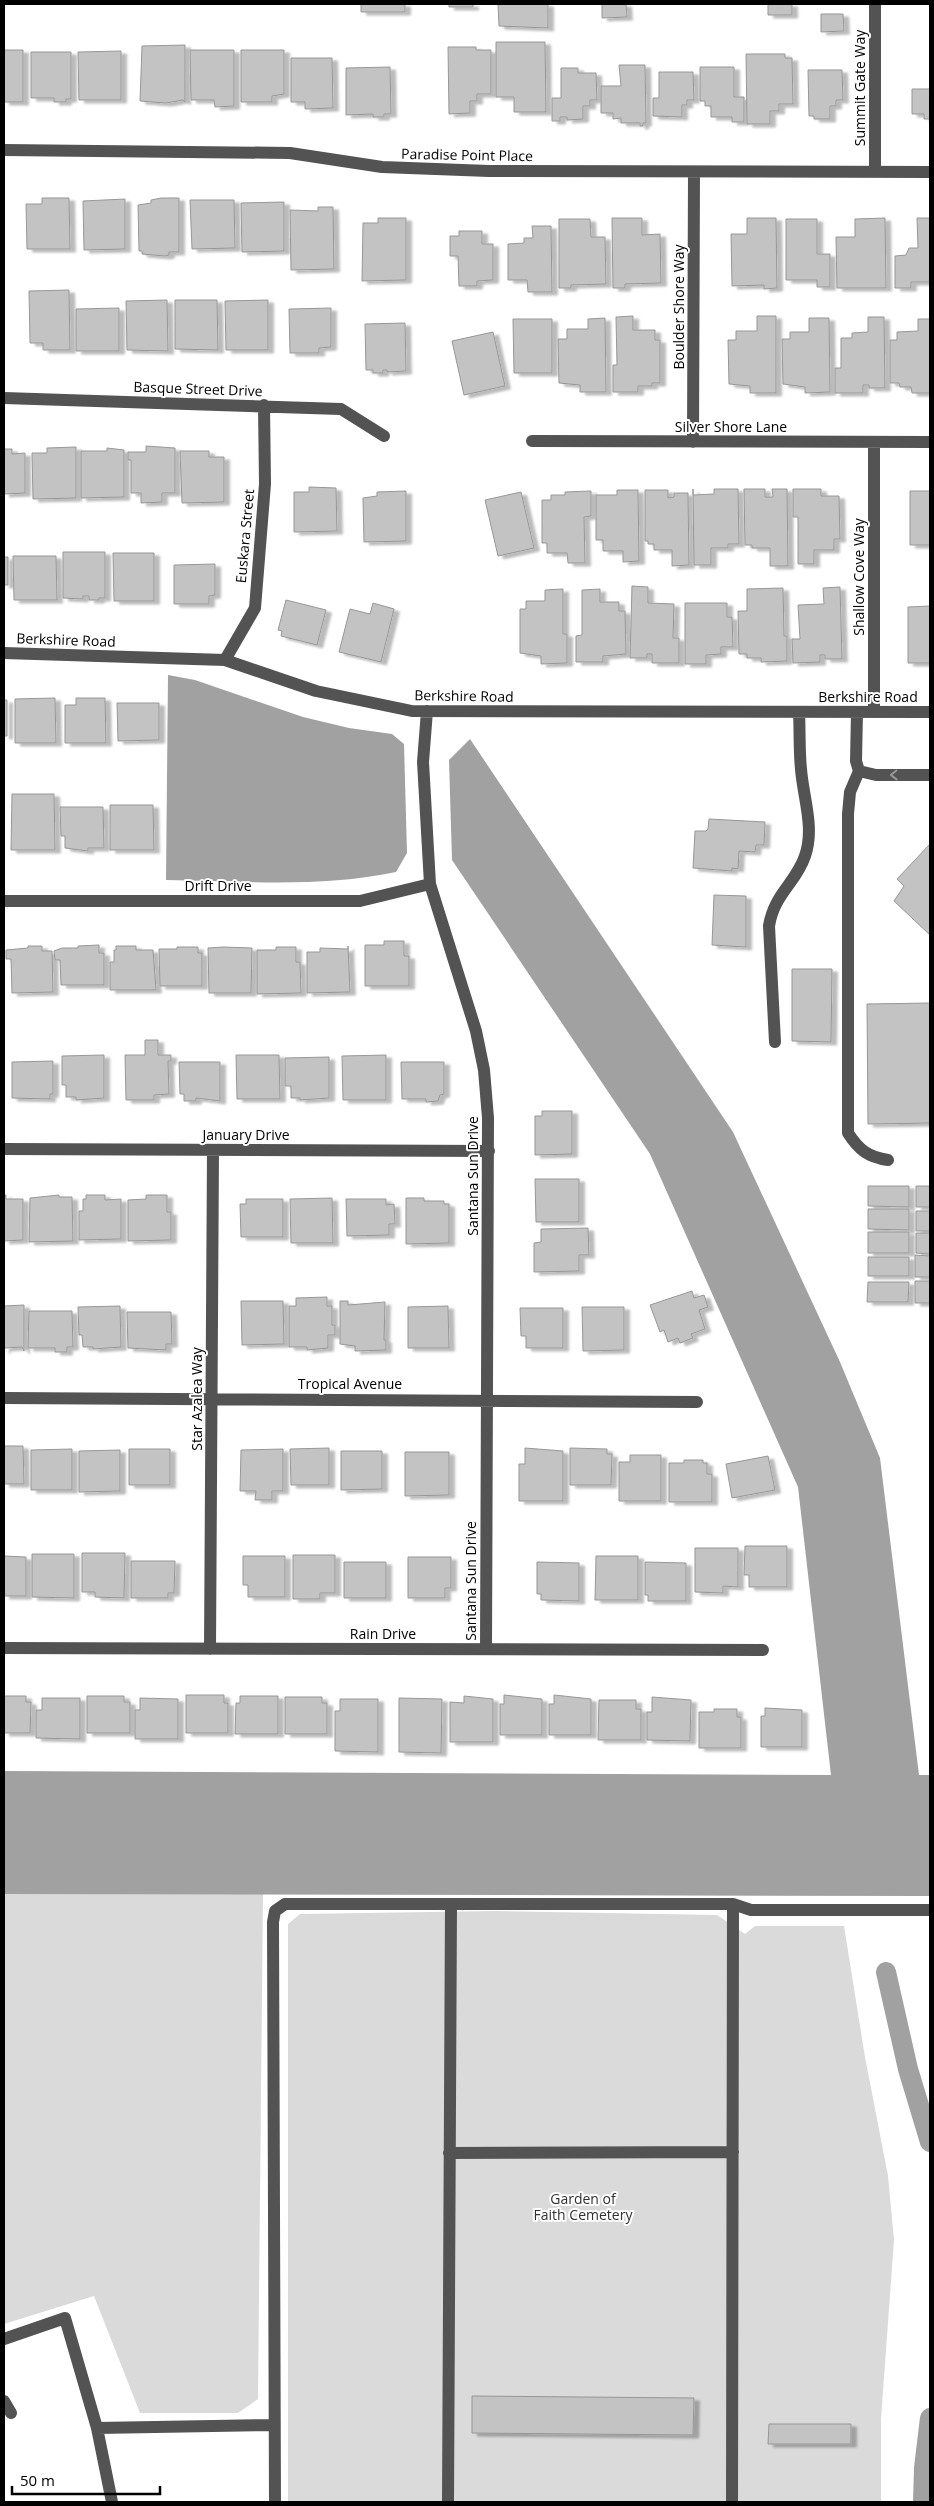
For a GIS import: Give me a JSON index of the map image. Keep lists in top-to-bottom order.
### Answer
{
  "streets": {
    "street": [
      "Summit Gate Way",
      "Paradise Point Place",
      "Boulder Shore Way",
      "Basque Street Drive",
      "Silver Shore Lane",
      "Euskara Street",
      "Shallow Cove Way",
      "Berkshire Road",
      "Drift Drive",
      "January Drive",
      "Santana Sun Drive",
      "Tropical Avenue",
      "Star Azalea Way",
      "Rain Drive"
    ]
  },
  "crossings": [
    ["Summit Gate Way", "Paradise Point Place"],
    ["Paradise Point Place", "Boulder Shore Way"],
    ["Boulder Shore Way", "Silver Shore Lane"],
    ["Basque Street Drive", "Euskara Street"],
    ["Silver Shore Lane", "Shallow Cove Way"],
    ["Euskara Street", "Berkshire Road"],
    ["Shallow Cove Way", "Berkshire Road"],
    ["Berkshire Road", "Santana Sun Drive"],
    ["Drift Drive", "Santana Sun Drive"],
    ["January Drive", "Santana Sun Drive"],
    ["January Drive", "Star Azalea Way"],
    ["Santana Sun Drive", "Tropical Avenue"],
    ["Santana Sun Drive", "Rain Drive"],
    ["Tropical Avenue", "Star Azalea Way"],
    ["Star Azalea Way", "Rain Drive"]
  ],
  "parks": ["Garden of Faith Cemetery"],
  "scale_bar": "50 m"
}
